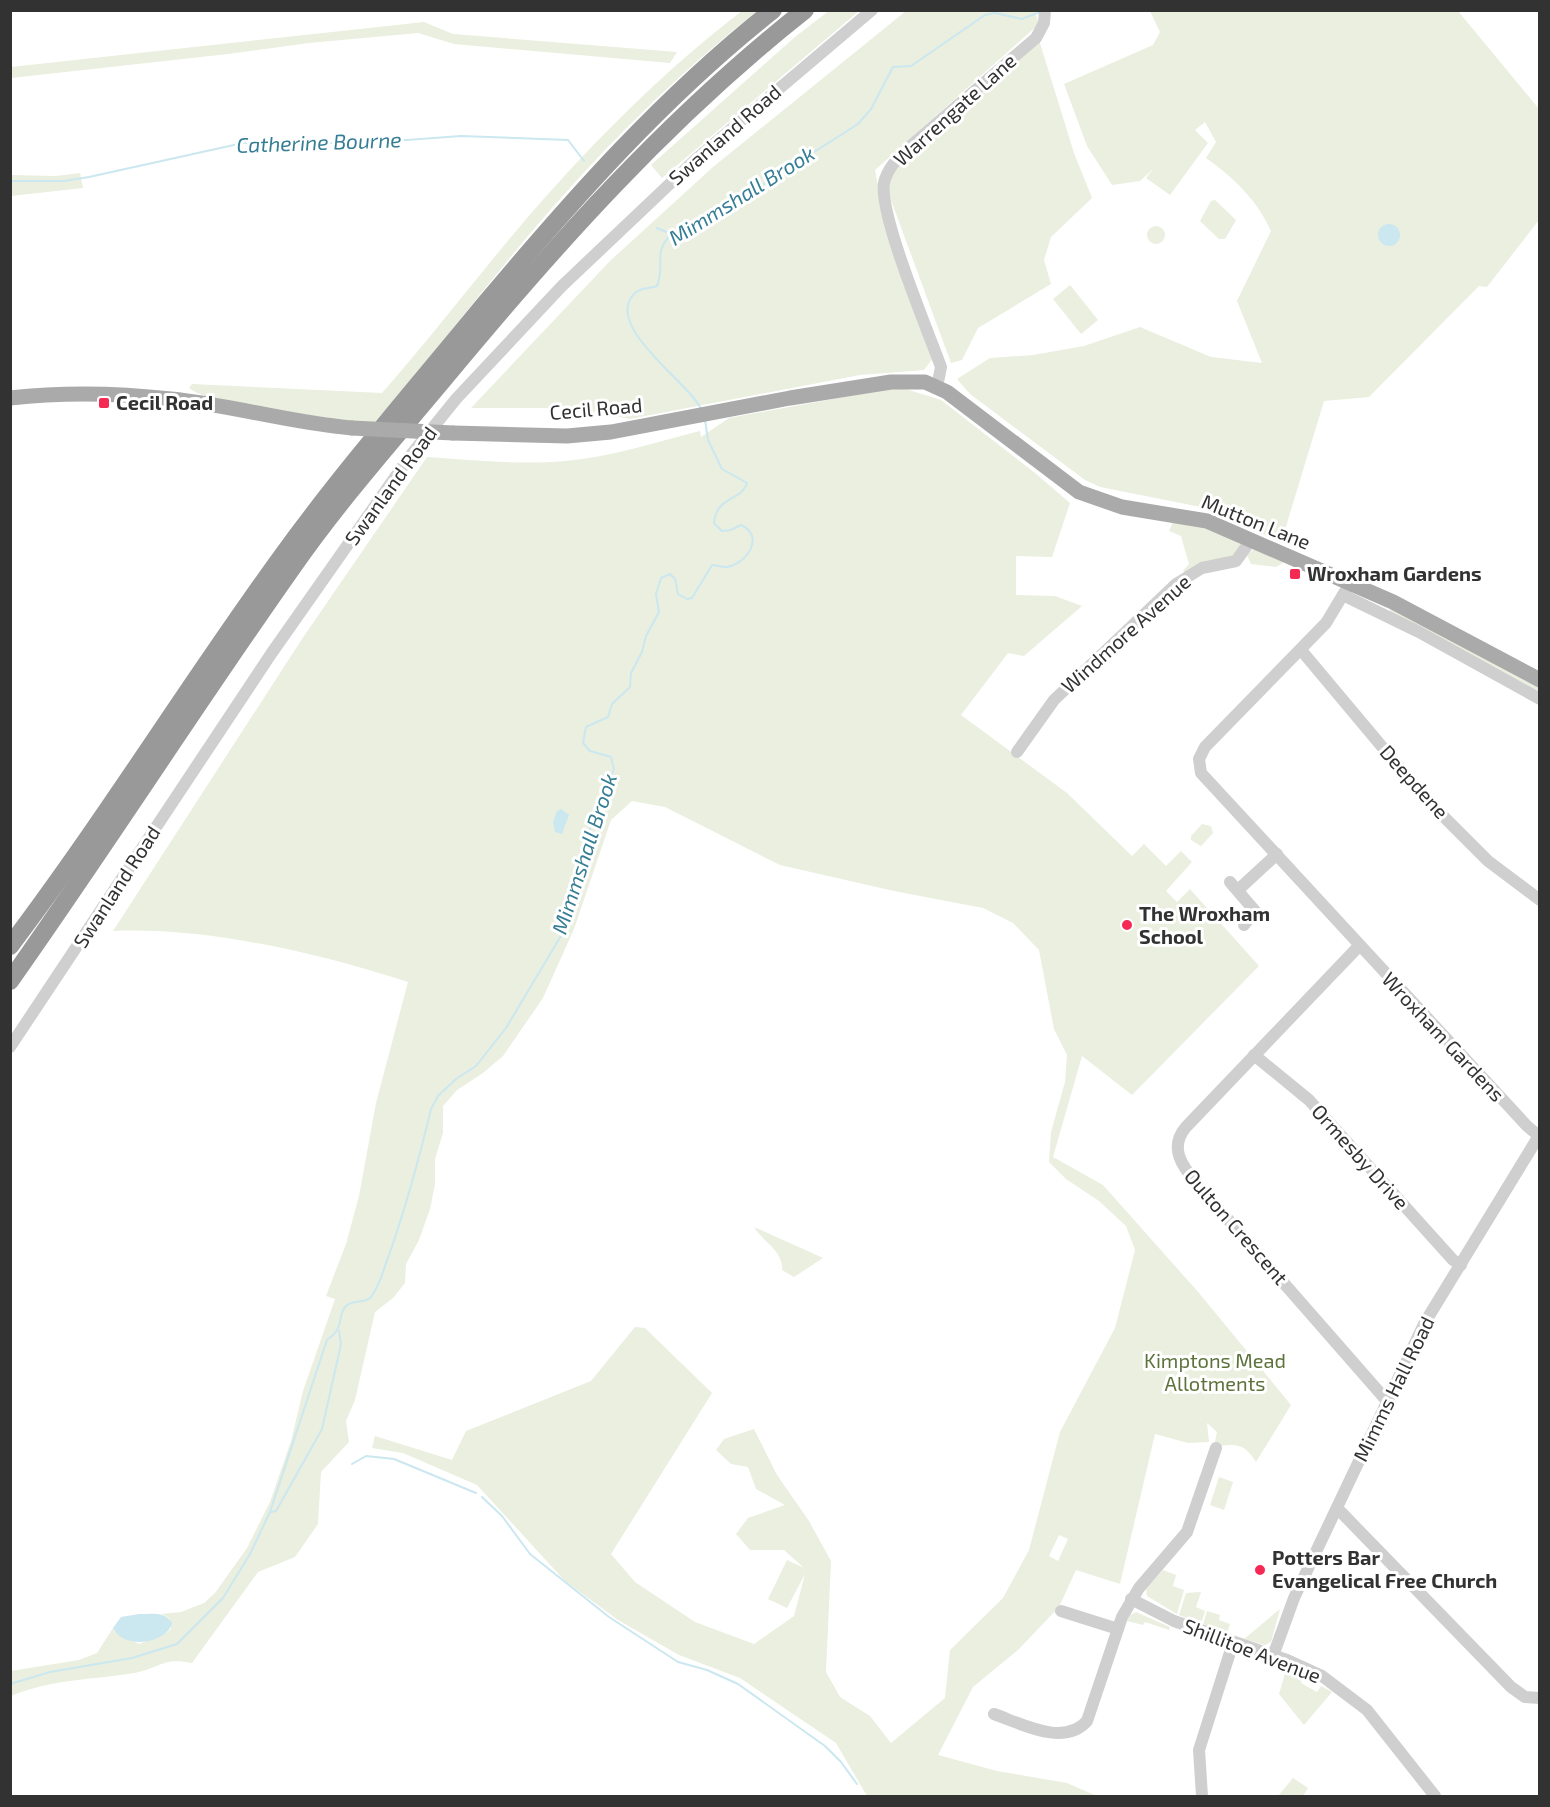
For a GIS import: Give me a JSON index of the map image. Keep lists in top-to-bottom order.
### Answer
{
  "streets": {
    "main road": ["Cecil Road", "Mutton Lane"],
    "street": [
      "Warrengate Lane",
      "Swanland Road",
      "Windmore Avenue",
      "Deepdene",
      "Wroxham Gardens",
      "Ormesby Drive",
      "Oulton Crescent",
      "Mimms Hall Road",
      "Shillitoe Avenue"
    ]
  },
  "crossings": [
    ["Warrengate Lane", "Cecil Road"],
    ["Warrengate Lane", "Mutton Lane"],
    ["Cecil Road", "Mutton Lane"],
    ["Mutton Lane", "Windmore Avenue"],
    ["Mutton Lane", "Wroxham Gardens"],
    ["Deepdene", "Wroxham Gardens"],
    ["Wroxham Gardens", "Oulton Crescent"],
    ["Wroxham Gardens", "Mimms Hall Road"],
    ["Ormesby Drive", "Oulton Crescent"],
    ["Ormesby Drive", "Mimms Hall Road"],
    ["Oulton Crescent", "Mimms Hall Road"],
    ["Mimms Hall Road", "Shillitoe Avenue"]
  ],
  "water": ["Catherine Bourne", "Mimmshall Brook"],
  "parks": ["Kimptons Mead Allotments"],
  "places": {
    "transit": ["Cecil Road", "Wroxham Gardens"],
    "other": ["The Wroxham School", "Potters Bar Evangelical Free Church"]
  }
}
